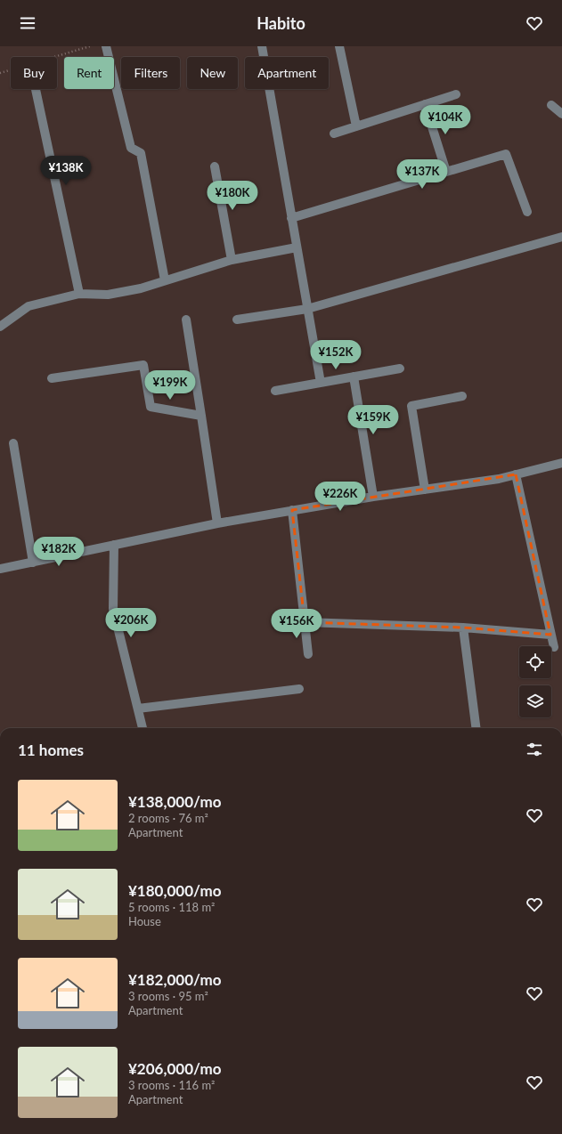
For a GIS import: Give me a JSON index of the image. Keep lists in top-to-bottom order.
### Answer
{
  "page": {
    "header": "Habito",
    "chip": [
      "Buy",
      "Rent",
      "Filters",
      "New",
      "Apartment"
    ],
    "price": [
      "¥104K",
      "¥138K",
      "¥137K",
      "¥180K",
      "¥152K",
      "¥199K",
      "¥159K",
      "¥226K",
      "¥182K",
      "¥206K",
      "¥156K"
    ],
    "heading": "11 homes",
    "list": [
      {
        "name": "¥138,000/mo",
        "note": "2 rooms · 76 m² · Apartment"
      },
      {
        "name": "¥180,000/mo",
        "note": "5 rooms · 118 m² · House"
      },
      {
        "name": "¥182,000/mo",
        "note": "3 rooms · 95 m² · Apartment"
      },
      {
        "name": "¥206,000/mo",
        "note": "3 rooms · 116 m² · Apartment"
      }
    ]
  }
}
